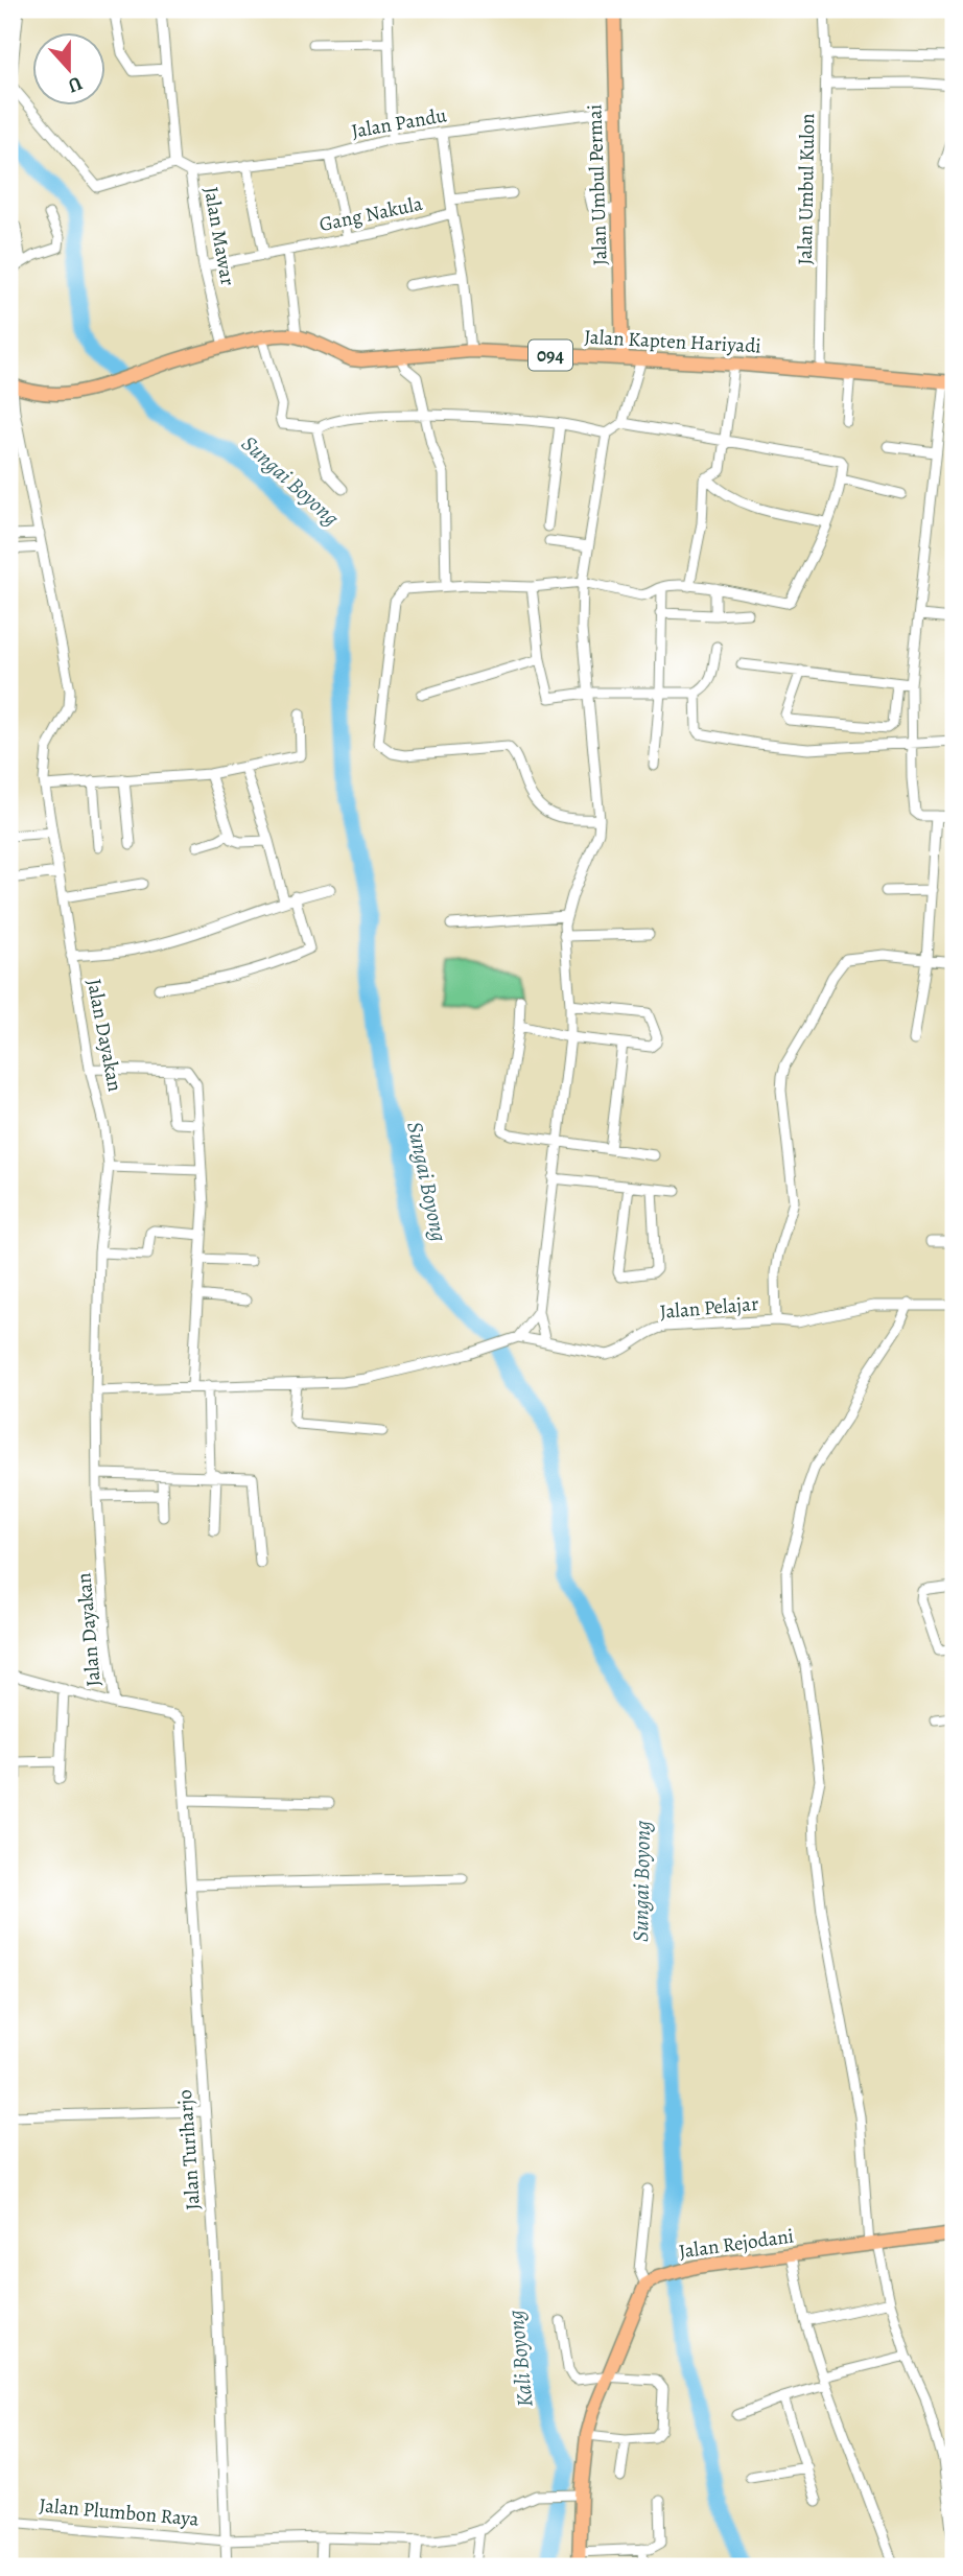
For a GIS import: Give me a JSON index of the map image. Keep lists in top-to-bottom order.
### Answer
{
  "streets": {
    "main road": [
      "Jalan Umbul Permai",
      "Jalan Kapten Hariyadi",
      "094",
      "Jalan Rejodani"
    ],
    "street": [
      "Jalan Pandu",
      "Jalan Umbul Kulon",
      "Gang Nakula",
      "Jalan Mawar",
      "Jalan Dayakan",
      "Jalan Pelajar",
      "Jalan Turiharjo",
      "Jalan Plumbon Raya"
    ]
  },
  "crossings": [
    ["Jalan Pandu", "Jalan Umbul Permai"],
    ["Jalan Pandu", "Jalan Mawar"],
    ["Jalan Umbul Permai", "Jalan Kapten Hariyadi"],
    ["Jalan Umbul Kulon", "Jalan Kapten Hariyadi"],
    ["Gang Nakula", "Jalan Mawar"],
    ["Gang Nakula", "Jalan Kapten Hariyadi"],
    ["Jalan Mawar", "Jalan Kapten Hariyadi"],
    ["Jalan Kapten Hariyadi", "Jalan Dayakan"],
    ["Jalan Dayakan", "Jalan Turiharjo"],
    ["Jalan Turiharjo", "Jalan Plumbon Raya"]
  ],
  "water": ["Sungai Boyong", "Kali Boyong"],
  "north": "bottom"
}
